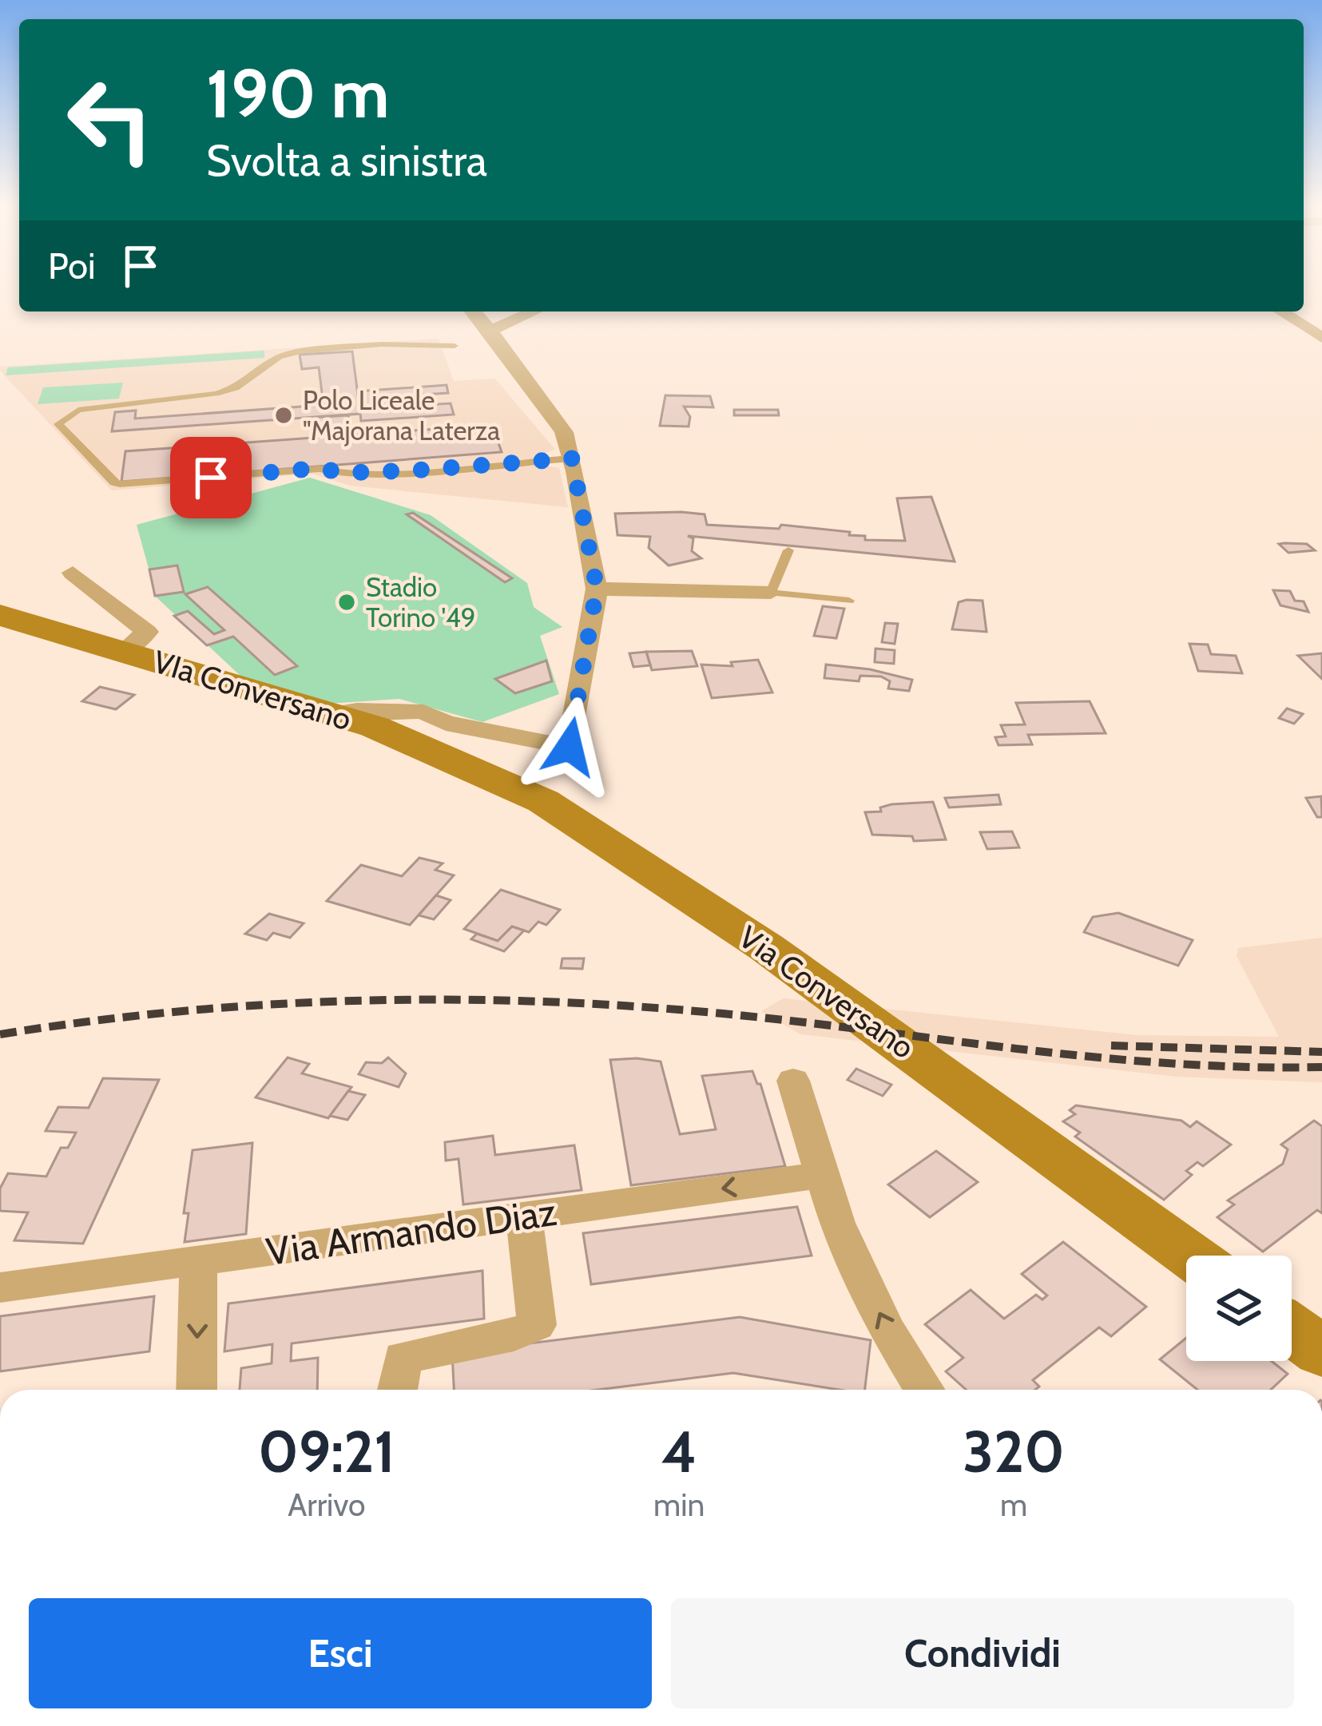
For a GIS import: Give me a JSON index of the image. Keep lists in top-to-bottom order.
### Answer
{
  "streets": {
    "main road": ["VIa Conversano", "Via Conversano"],
    "street": ["Via Armando Diaz"]
  },
  "crossings": [
    ["VIa Conversano", "Via Conversano"]
  ],
  "one_way": ["Via Armando Diaz"],
  "places": ["Polo Liceale \"Majorana Laterza", "Stadio Torino '49"],
  "page": {
    "turn": ["190 m", "Svolta a sinistra"],
    "then": "Poi",
    "eta": [
      "09:21",
      "Arrivo",
      "4",
      "min",
      "320",
      "m"
    ],
    "buttons": ["Esci", "Condividi"]
  }
}
